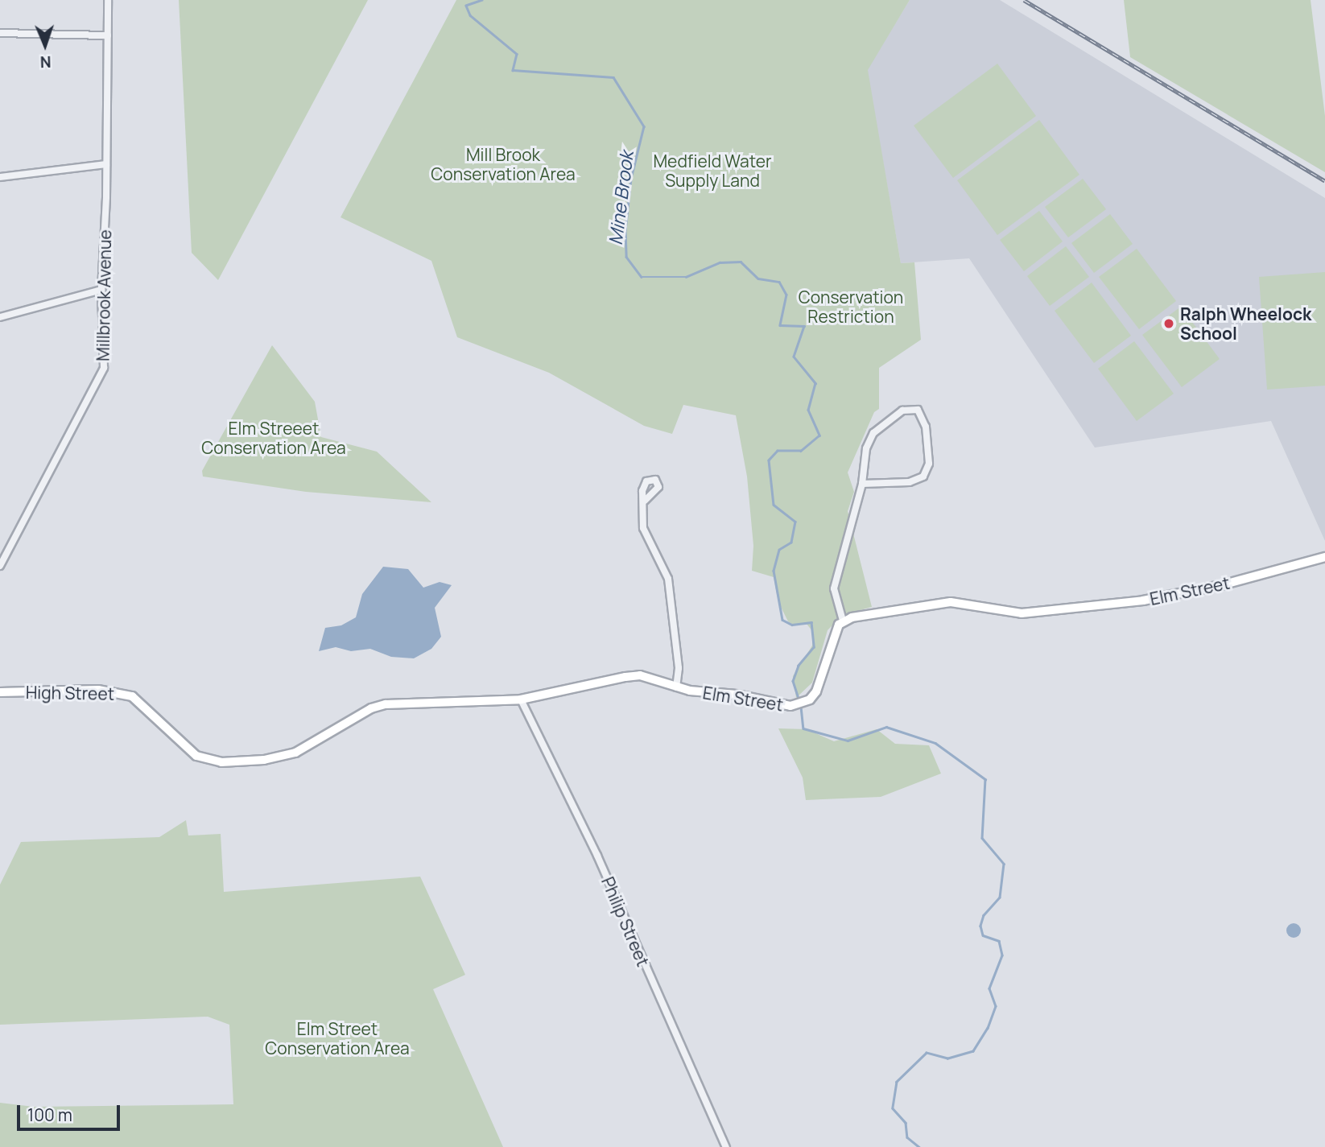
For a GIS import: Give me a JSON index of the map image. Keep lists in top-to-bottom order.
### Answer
{
  "streets": {
    "street": [
      "Millbrook Avenue",
      "Elm Street",
      "High Street",
      "Philip Street"
    ]
  },
  "crossings": [
    ["Elm Street", "High Street"],
    ["Elm Street", "Philip Street"]
  ],
  "water": ["Mine Brook"],
  "parks": [
    "Mill Brook Conservation Area",
    "Medfield Water Supply Land",
    "Conservation Restriction",
    "Elm Streeet Conservation Area",
    "Elm Street Conservation Area"
  ],
  "places": ["Ralph Wheelock School"],
  "scale_bar": "100 m",
  "north": "bottom"
}
